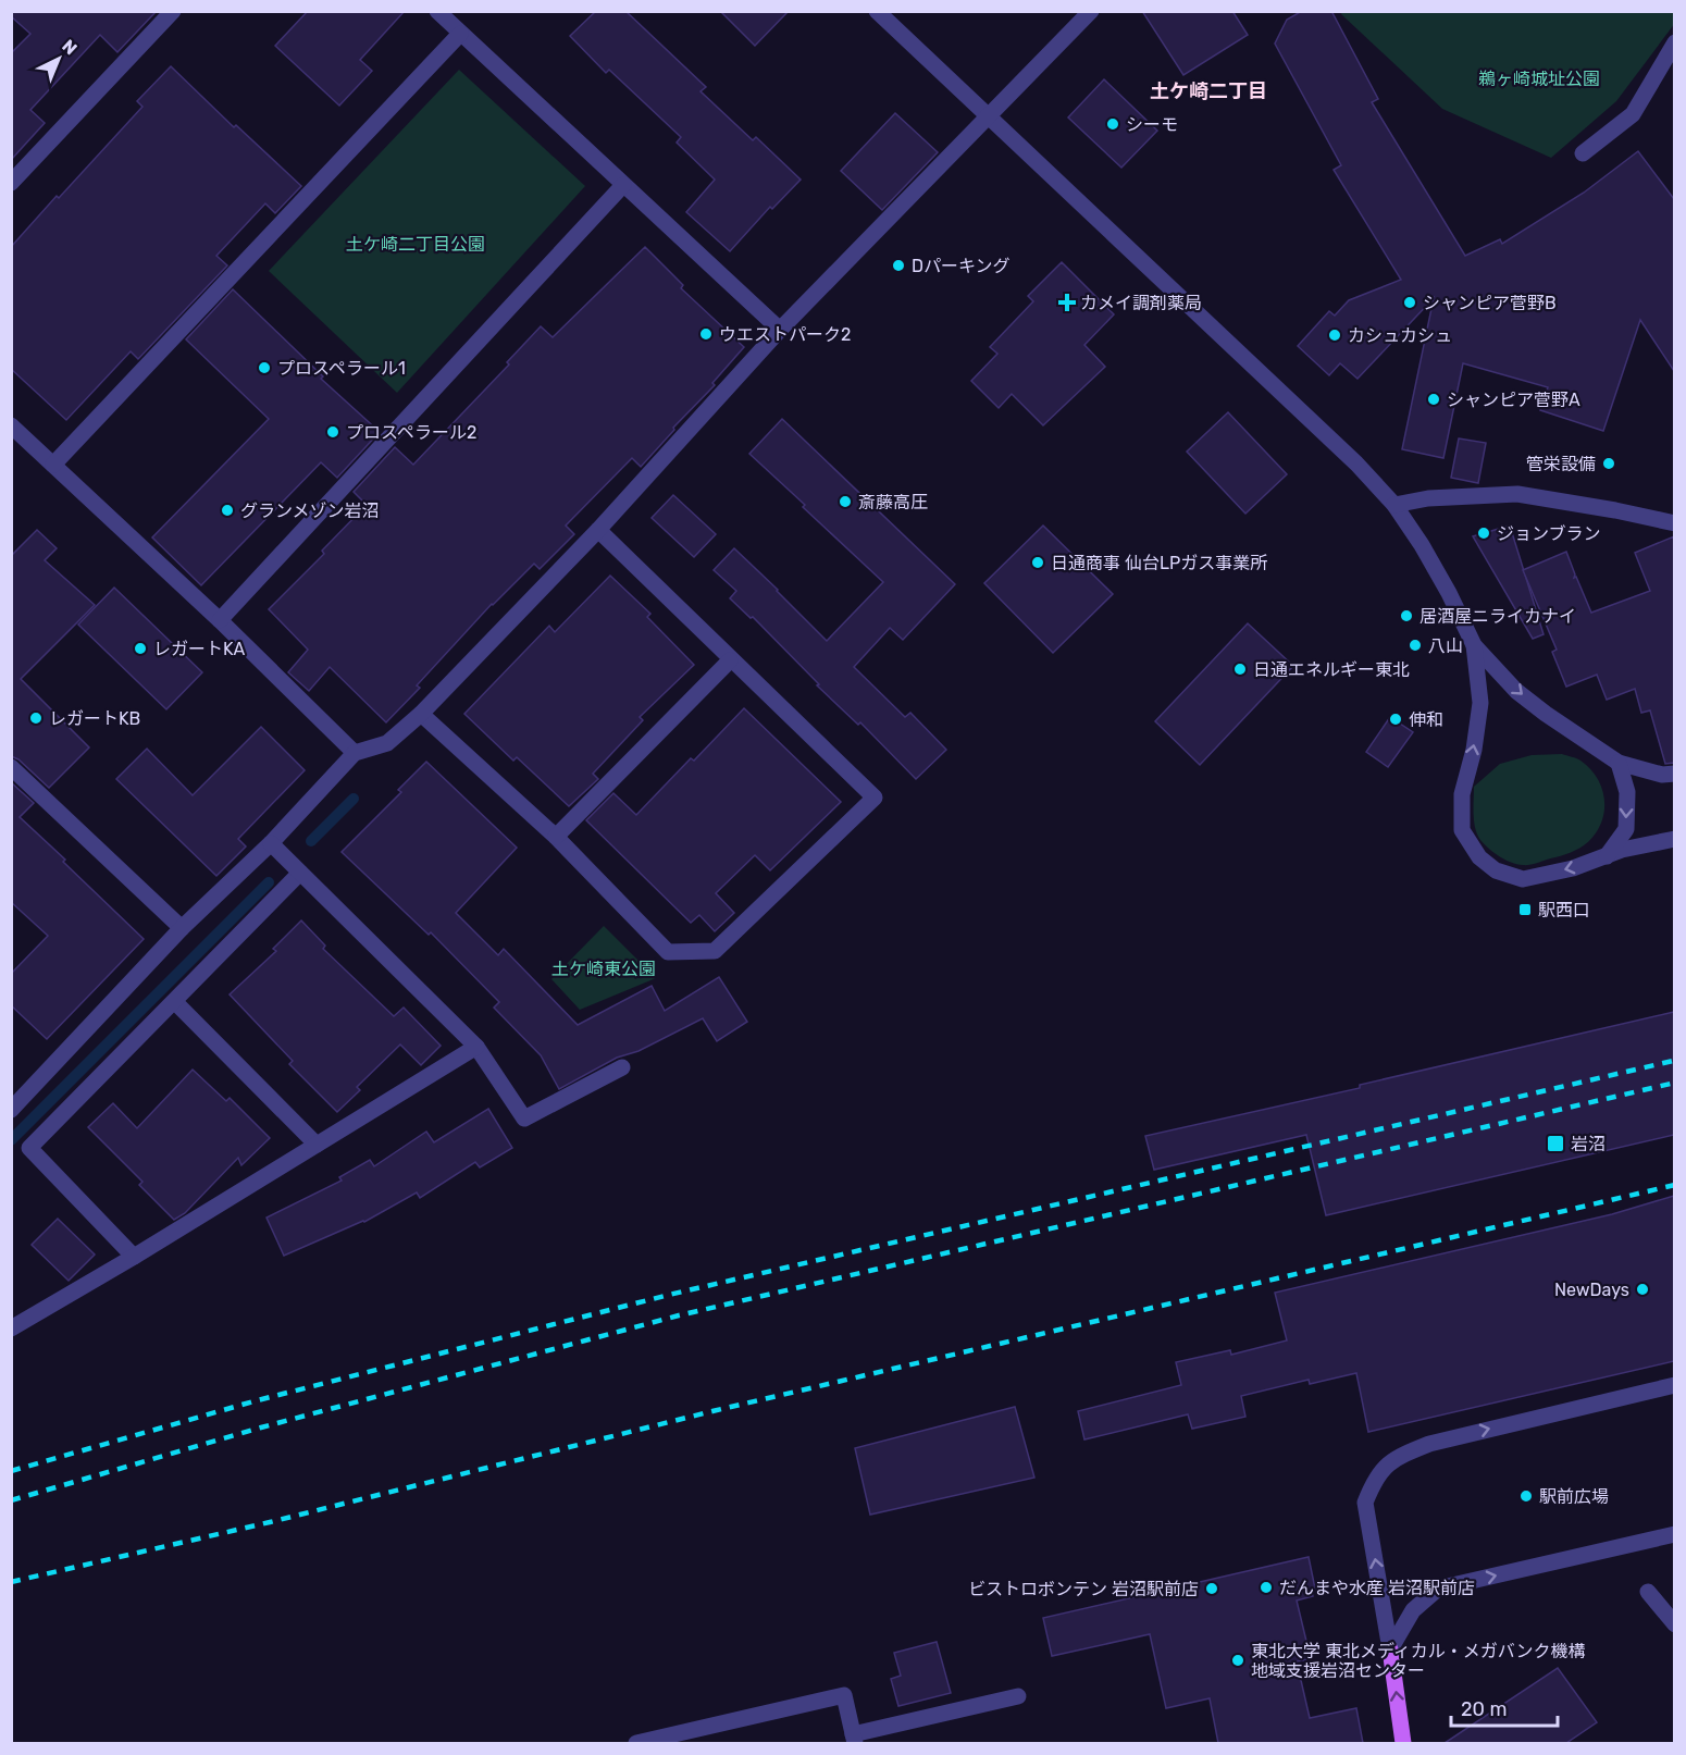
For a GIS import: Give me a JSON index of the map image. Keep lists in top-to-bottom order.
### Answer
{
  "districts": ["土ケ崎二丁目"],
  "parks": ["鵜ヶ崎城址公園", "土ケ崎二丁目公園", "土ケ崎東公園"],
  "places": {
    "other": [
      "シーモ",
      "Dパーキング",
      "シャンピア菅野B",
      "ウエストパーク2",
      "カシュカシュ",
      "プロスペラール1",
      "シャンピア菅野A",
      "プロスペラール2",
      "管栄設備",
      "斎藤高圧",
      "グランメゾン岩沼",
      "ジョンブラン",
      "日通商事 仙台LPガス事業所",
      "居酒屋ニライカナイ",
      "八山",
      "レガートKA",
      "日通エネルギー東北",
      "レガートKB",
      "伸和",
      "NewDays",
      "駅前広場",
      "だんまや水産 岩沼駅前店",
      "ビストロボンテン 岩沼駅前店",
      "東北大学 東北メディカル・メガバンク機構 地域支援岩沼センター"
    ],
    "health": ["カメイ調剤薬局"],
    "transit": ["駅西口", "岩沼"]
  },
  "scale_bar": "20 m",
  "north": "top right"
}
